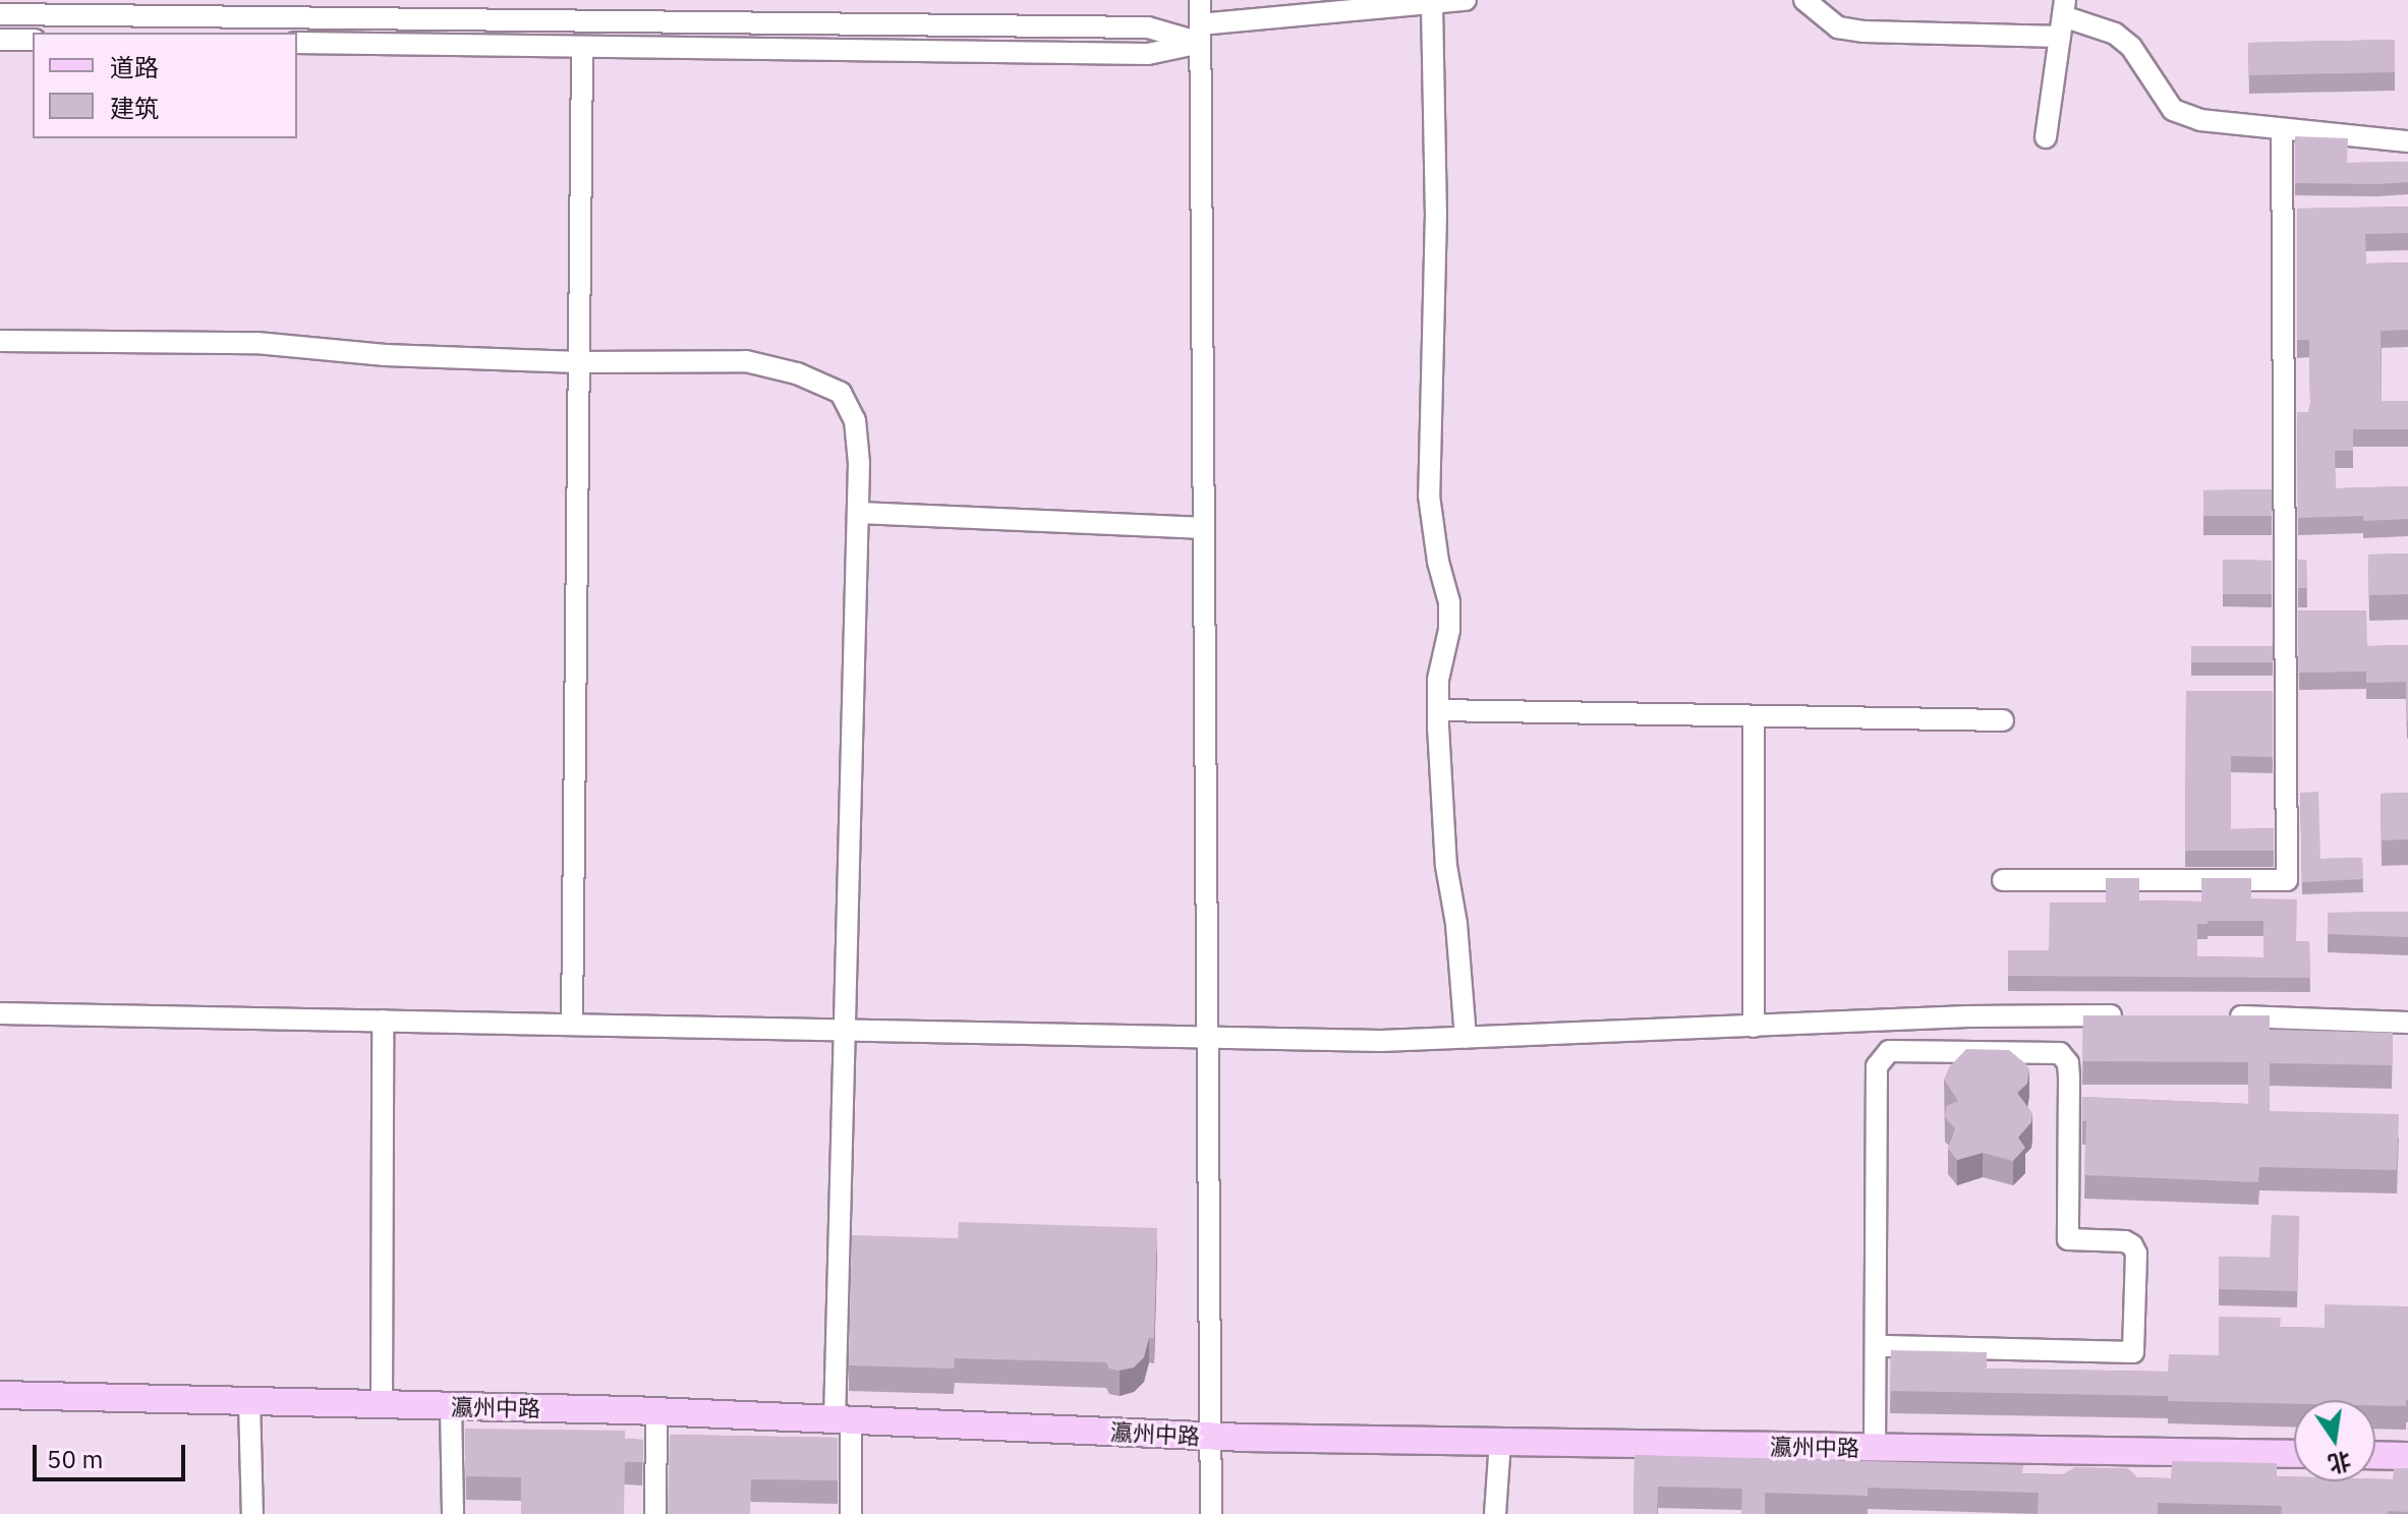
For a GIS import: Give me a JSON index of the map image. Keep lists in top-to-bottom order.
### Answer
{
  "streets": {
    "main road": ["瀛州中路"]
  },
  "legend": ["道路", "建筑"],
  "scale_bar": "50 m",
  "north": "bottom"
}
